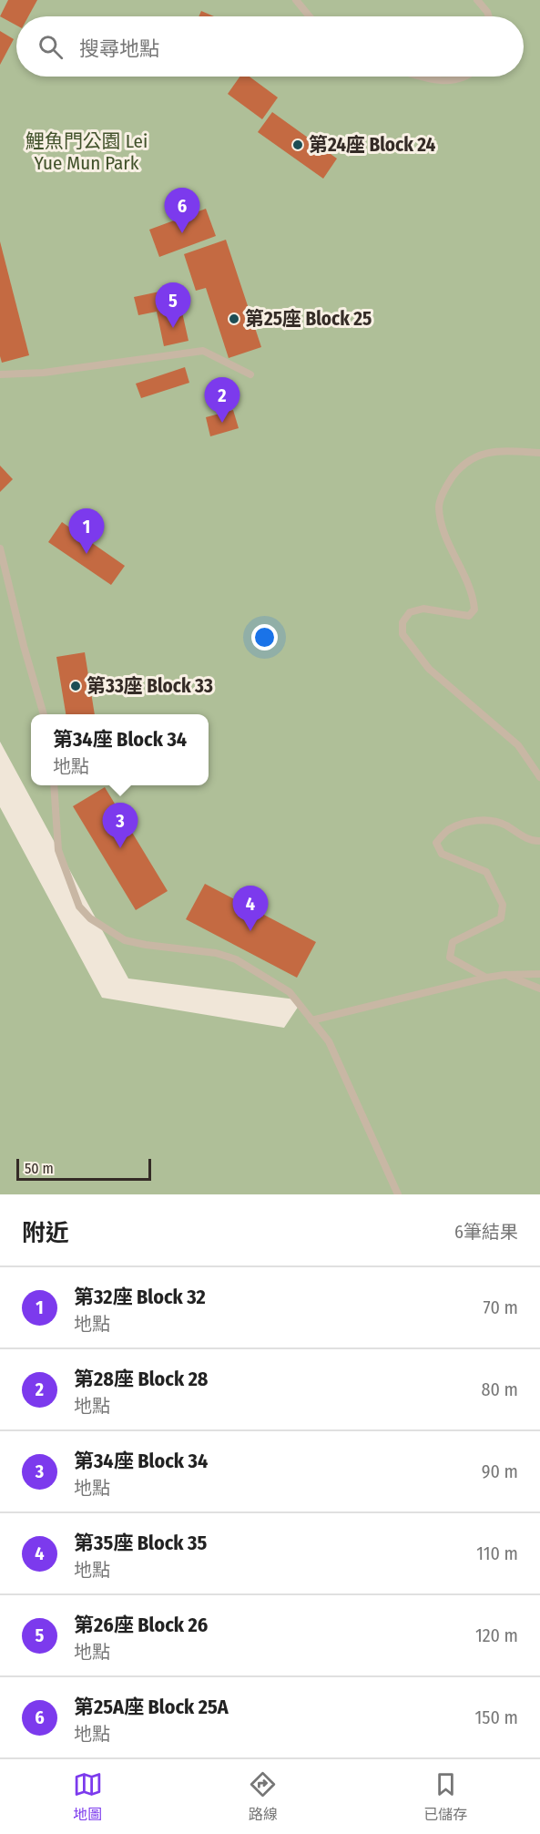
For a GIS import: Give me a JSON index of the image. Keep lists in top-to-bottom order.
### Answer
{
  "parks": ["鯉魚門公園 Lei Yue Mun Park"],
  "places": ["第24座 Block 24", "第25座 Block 25", "第33座 Block 33"],
  "scale_bar": "50 m",
  "page": {
    "search": "搜尋地點",
    "pins": [
      "6",
      "5",
      "2",
      "1",
      "3",
      "4"
    ],
    "popup": ["第34座 Block 34", "地點"],
    "scale": "50 m",
    "heading": ["附近", "6筆結果"],
    "list": [
      {
        "mark": "1",
        "name": "第32座 Block 32",
        "note": "地點",
        "value": "70 m"
      },
      {
        "mark": "2",
        "name": "第28座 Block 28",
        "note": "地點",
        "value": "80 m"
      },
      {
        "mark": "3",
        "name": "第34座 Block 34",
        "note": "地點",
        "value": "90 m"
      },
      {
        "mark": "4",
        "name": "第35座 Block 35",
        "note": "地點",
        "value": "110 m"
      },
      {
        "mark": "5",
        "name": "第26座 Block 26",
        "note": "地點",
        "value": "120 m"
      },
      {
        "mark": "6",
        "name": "第25A座 Block 25A",
        "note": "地點",
        "value": "150 m"
      }
    ],
    "nav": ["地圖", "路線", "已儲存"]
  }
}
